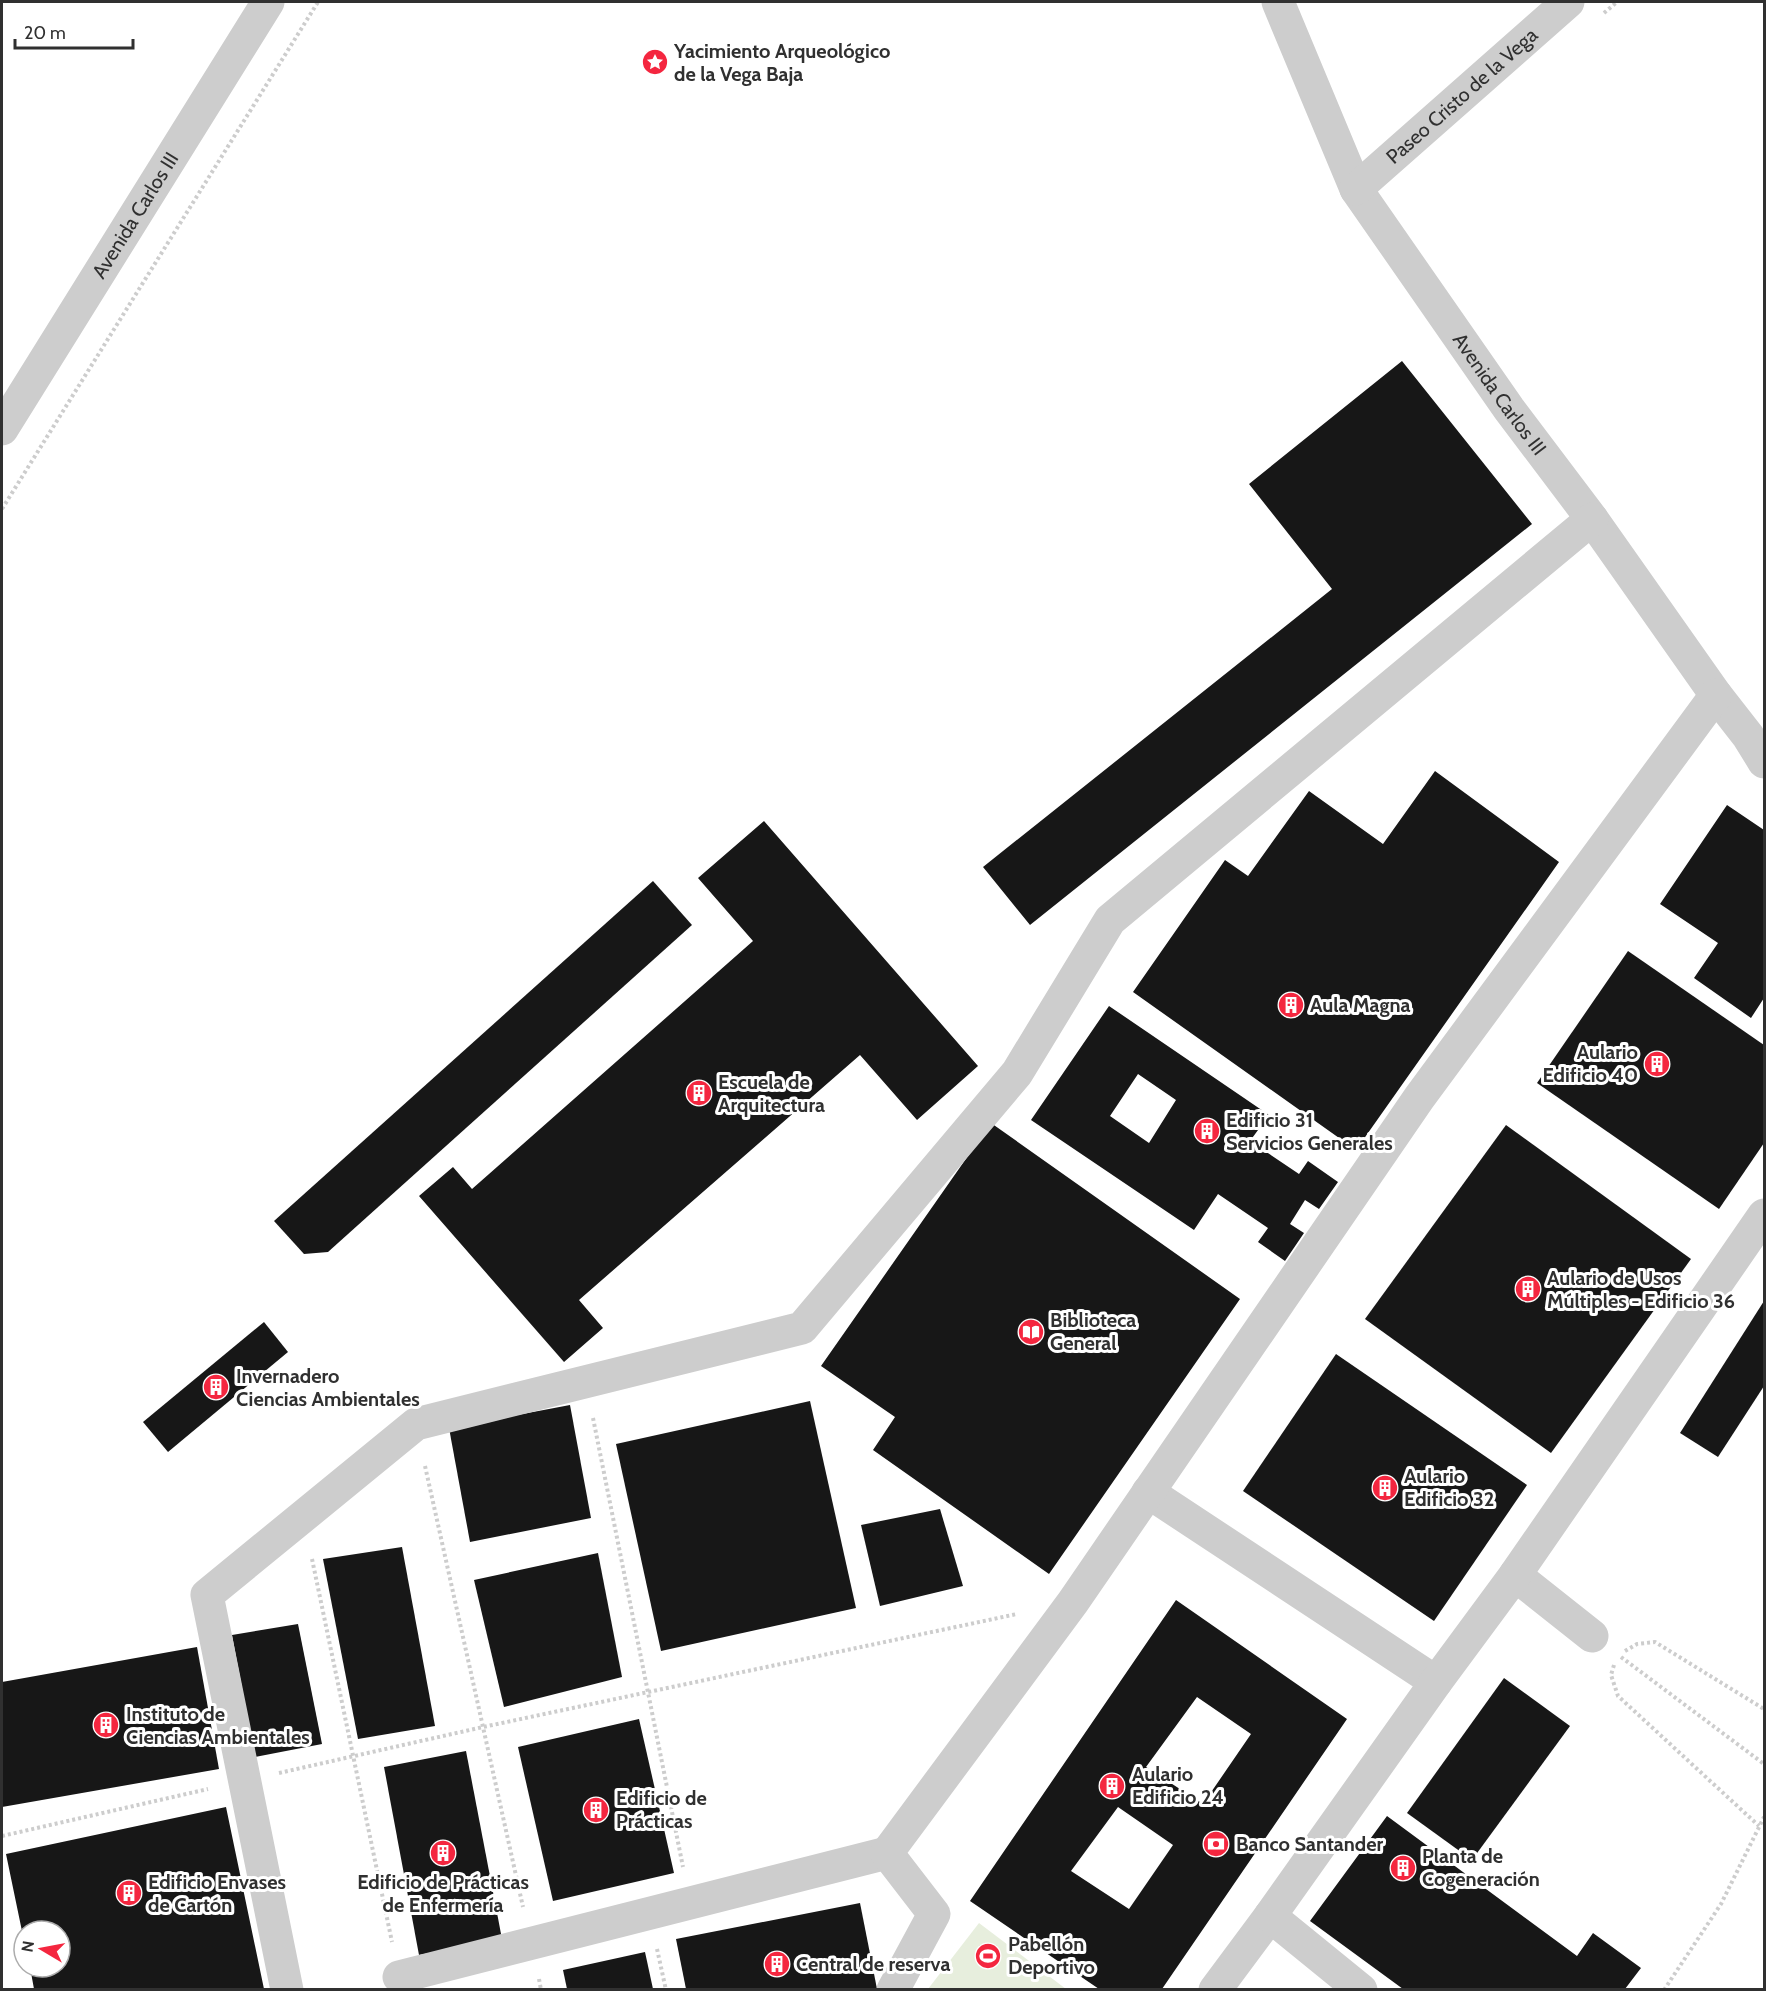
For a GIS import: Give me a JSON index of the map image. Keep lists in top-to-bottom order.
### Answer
{
  "streets": {
    "street": ["Paseo Cristo de la Vega", "Avenida Carlos III"]
  },
  "crossings": [
    ["Paseo Cristo de la Vega", "Avenida Carlos III"]
  ],
  "places": {
    "place": ["Yacimiento Arqueológico de la Vega Baja"],
    "building": [
      "Aula Magna",
      "Aulario Edificio 40",
      "Escuela de Arquitectura",
      "Edificio 31 Servicios Generales",
      "Aulario de Usos Múltiples - Edificio 36",
      "Invernadero Ciencias Ambientales",
      "Aulario Edificio 32",
      "Instituto de Ciencias Ambientales",
      "Aulario Edificio 24",
      "Edificio de Prácticas",
      "Edificio de Prácticas de Enfermería",
      "Planta de Cogeneración",
      "Edificio Envases de Cartón",
      "Central de reserva"
    ],
    "library": ["Biblioteca General"],
    "bank": ["Banco Santander"],
    "sports": ["Pabellón Deportivo"]
  },
  "scale_bar": "20 m",
  "north": "left"
}
